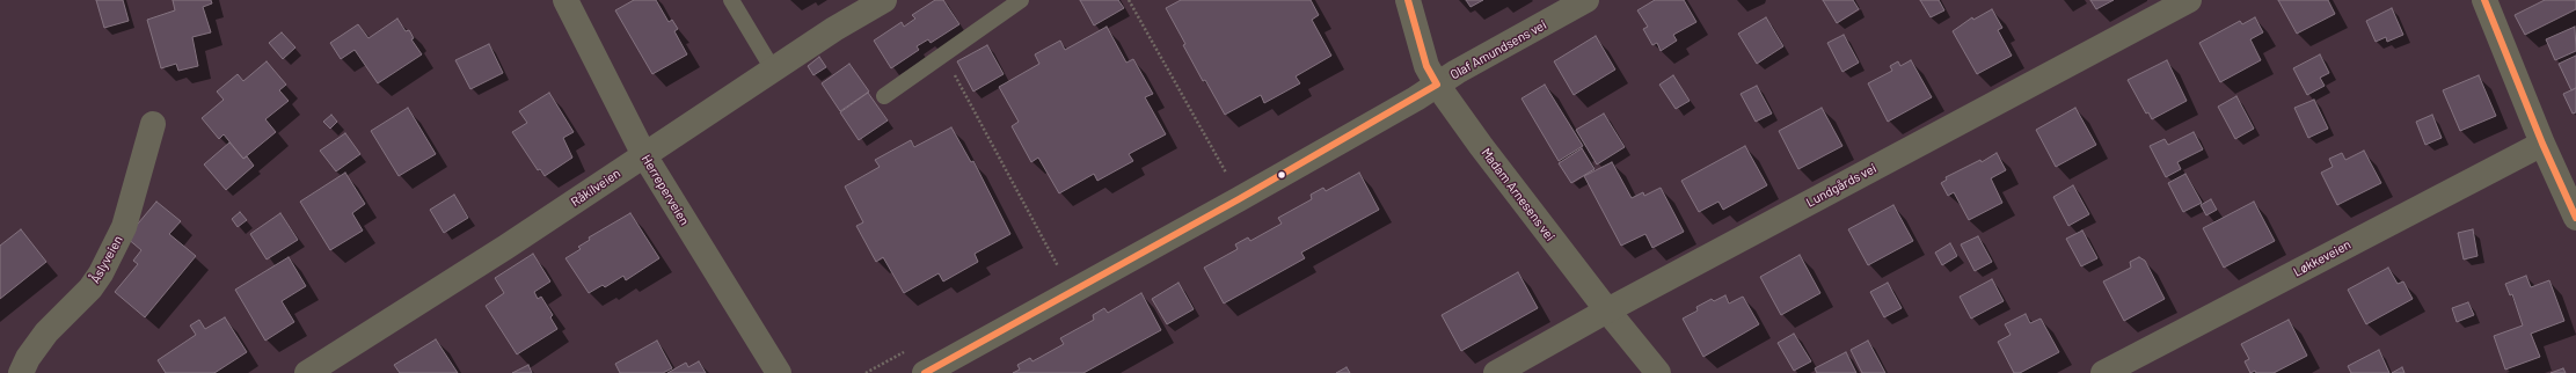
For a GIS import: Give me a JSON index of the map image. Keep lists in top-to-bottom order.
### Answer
{
  "streets": {
    "street": [
      "Olaf Amundsens vei",
      "Lundgårds vei",
      "Råkilveien",
      "Herreperveien",
      "Madam Arnesens vei",
      "Løkkeveien",
      "Åslyveien"
    ]
  },
  "crossings": [
    ["Olaf Amundsens vei", "Madam Arnesens vei"],
    ["Lundgårds vei", "Madam Arnesens vei"],
    ["Råkilveien", "Herreperveien"]
  ]
}
